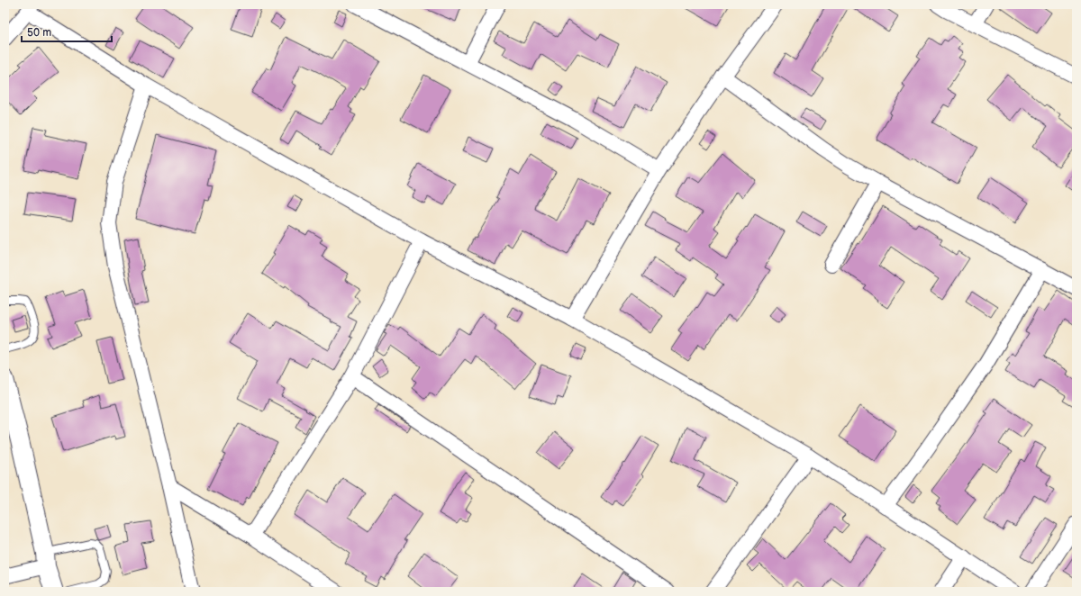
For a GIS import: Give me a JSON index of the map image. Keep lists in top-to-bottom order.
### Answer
{
  "scale_bar": "50 m"
}
